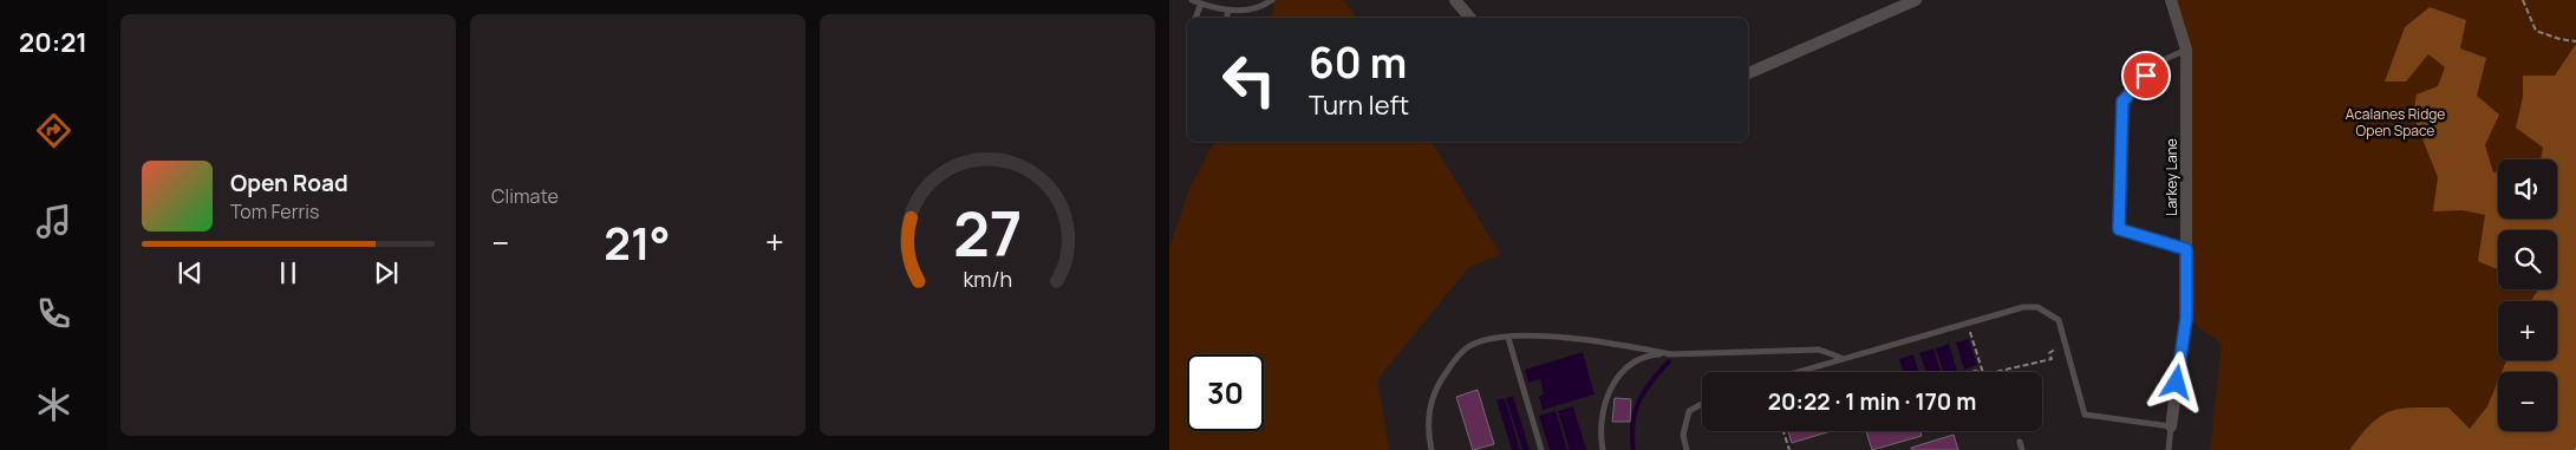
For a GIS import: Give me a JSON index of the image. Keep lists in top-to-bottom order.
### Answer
{
  "streets": {
    "street": ["Larkey Lane"]
  },
  "parks": ["Acalanes Ridge Open Space"],
  "page": {
    "tabs": "20:21",
    "tile": "Climate",
    "turn": ["60 m", "Turn left"],
    "map_buttons": ["+", "−"],
    "song": ["Open Road", "Tom Ferris"],
    "heat": ["−", "21°", "+"],
    "limit": "30",
    "trip": "20:22 · 1 min · 170 m",
    "gauge": ["27", "km/h"]
  }
}
